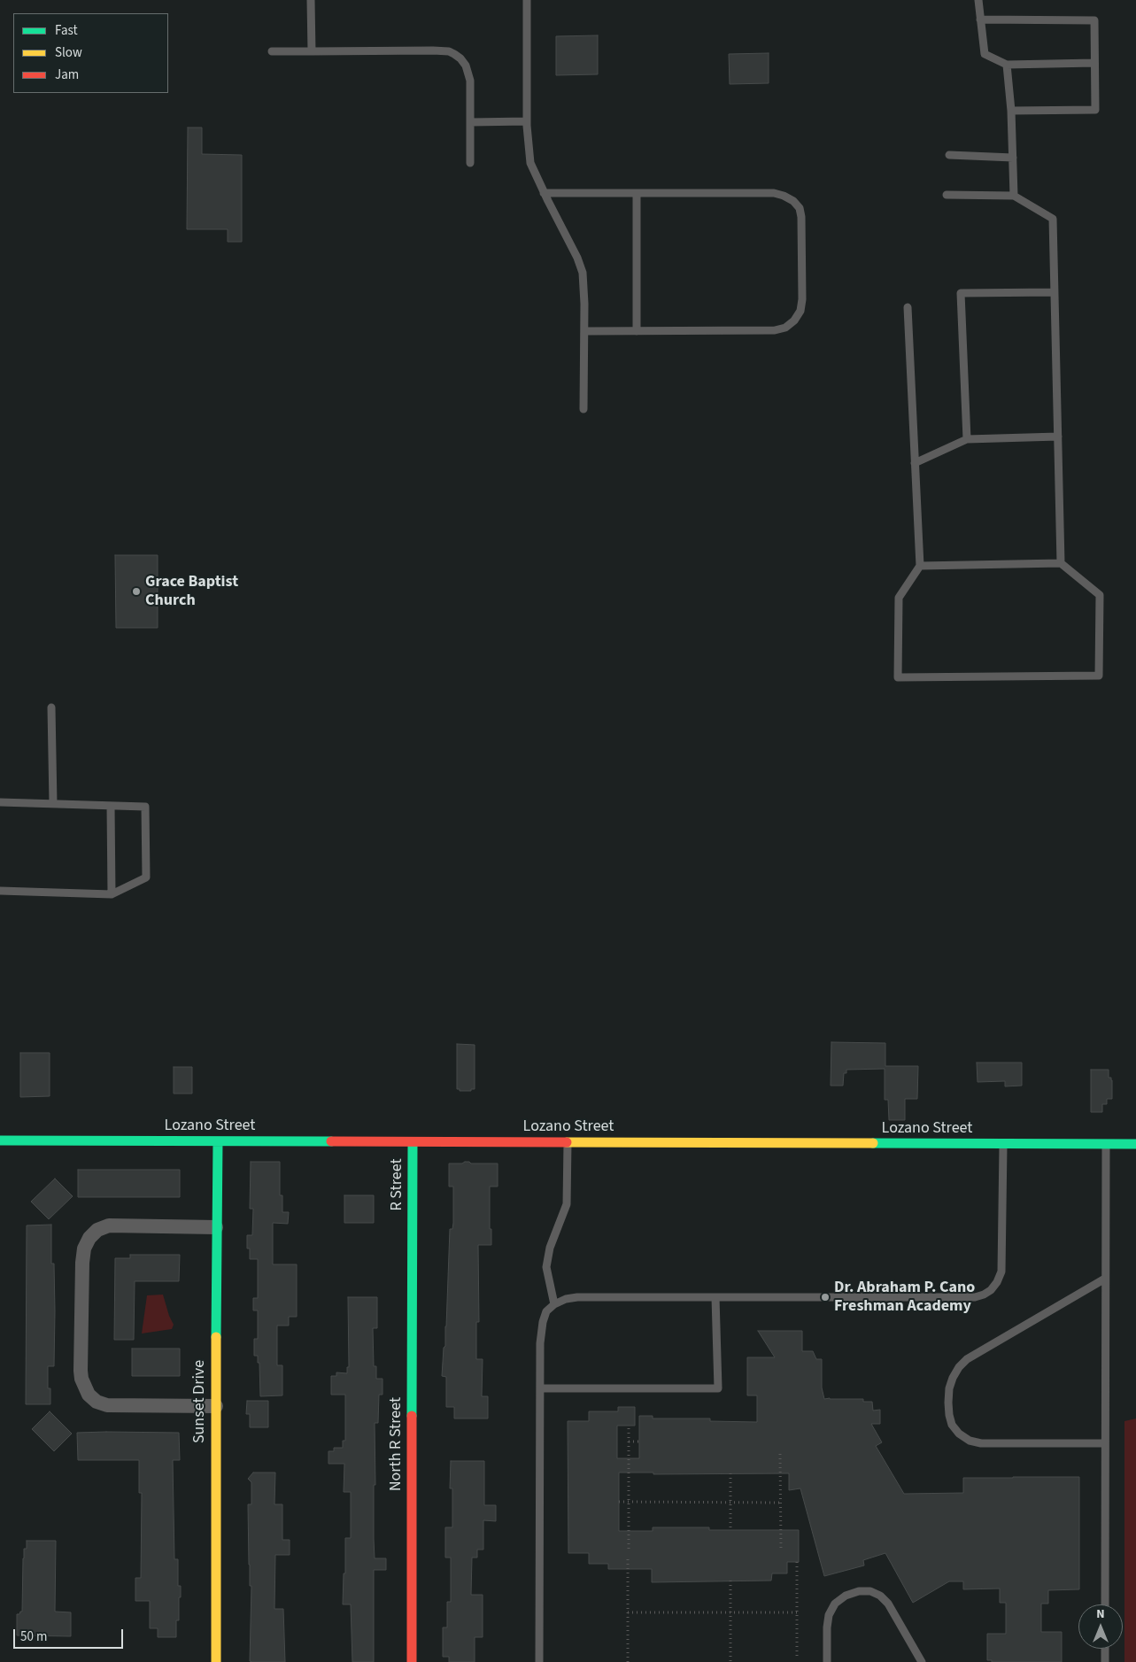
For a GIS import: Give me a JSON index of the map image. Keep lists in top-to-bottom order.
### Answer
{
  "streets": {
    "street": [
      "Lozano Street",
      "R Street",
      "Sunset Drive",
      "North R Street"
    ]
  },
  "crossings": [
    ["Lozano Street", "R Street"],
    ["Lozano Street", "Sunset Drive"],
    ["R Street", "North R Street"]
  ],
  "places": ["Grace Baptist Church", "Dr. Abraham P. Cano Freshman Academy"],
  "legend": ["Fast", "Slow", "Jam"],
  "scale_bar": "50 m",
  "north": "top"
}
